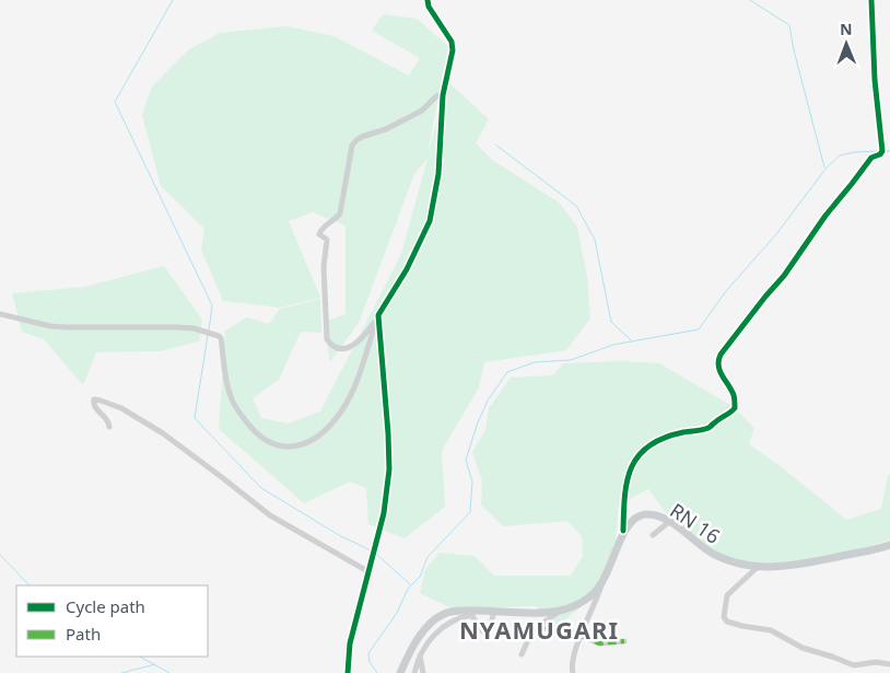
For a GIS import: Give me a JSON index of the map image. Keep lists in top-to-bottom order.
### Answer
{
  "streets": {
    "main road": ["RN 16"]
  },
  "districts": ["NYAMUGARI"],
  "legend": ["Cycle path", "Path"],
  "north": "top"
}
